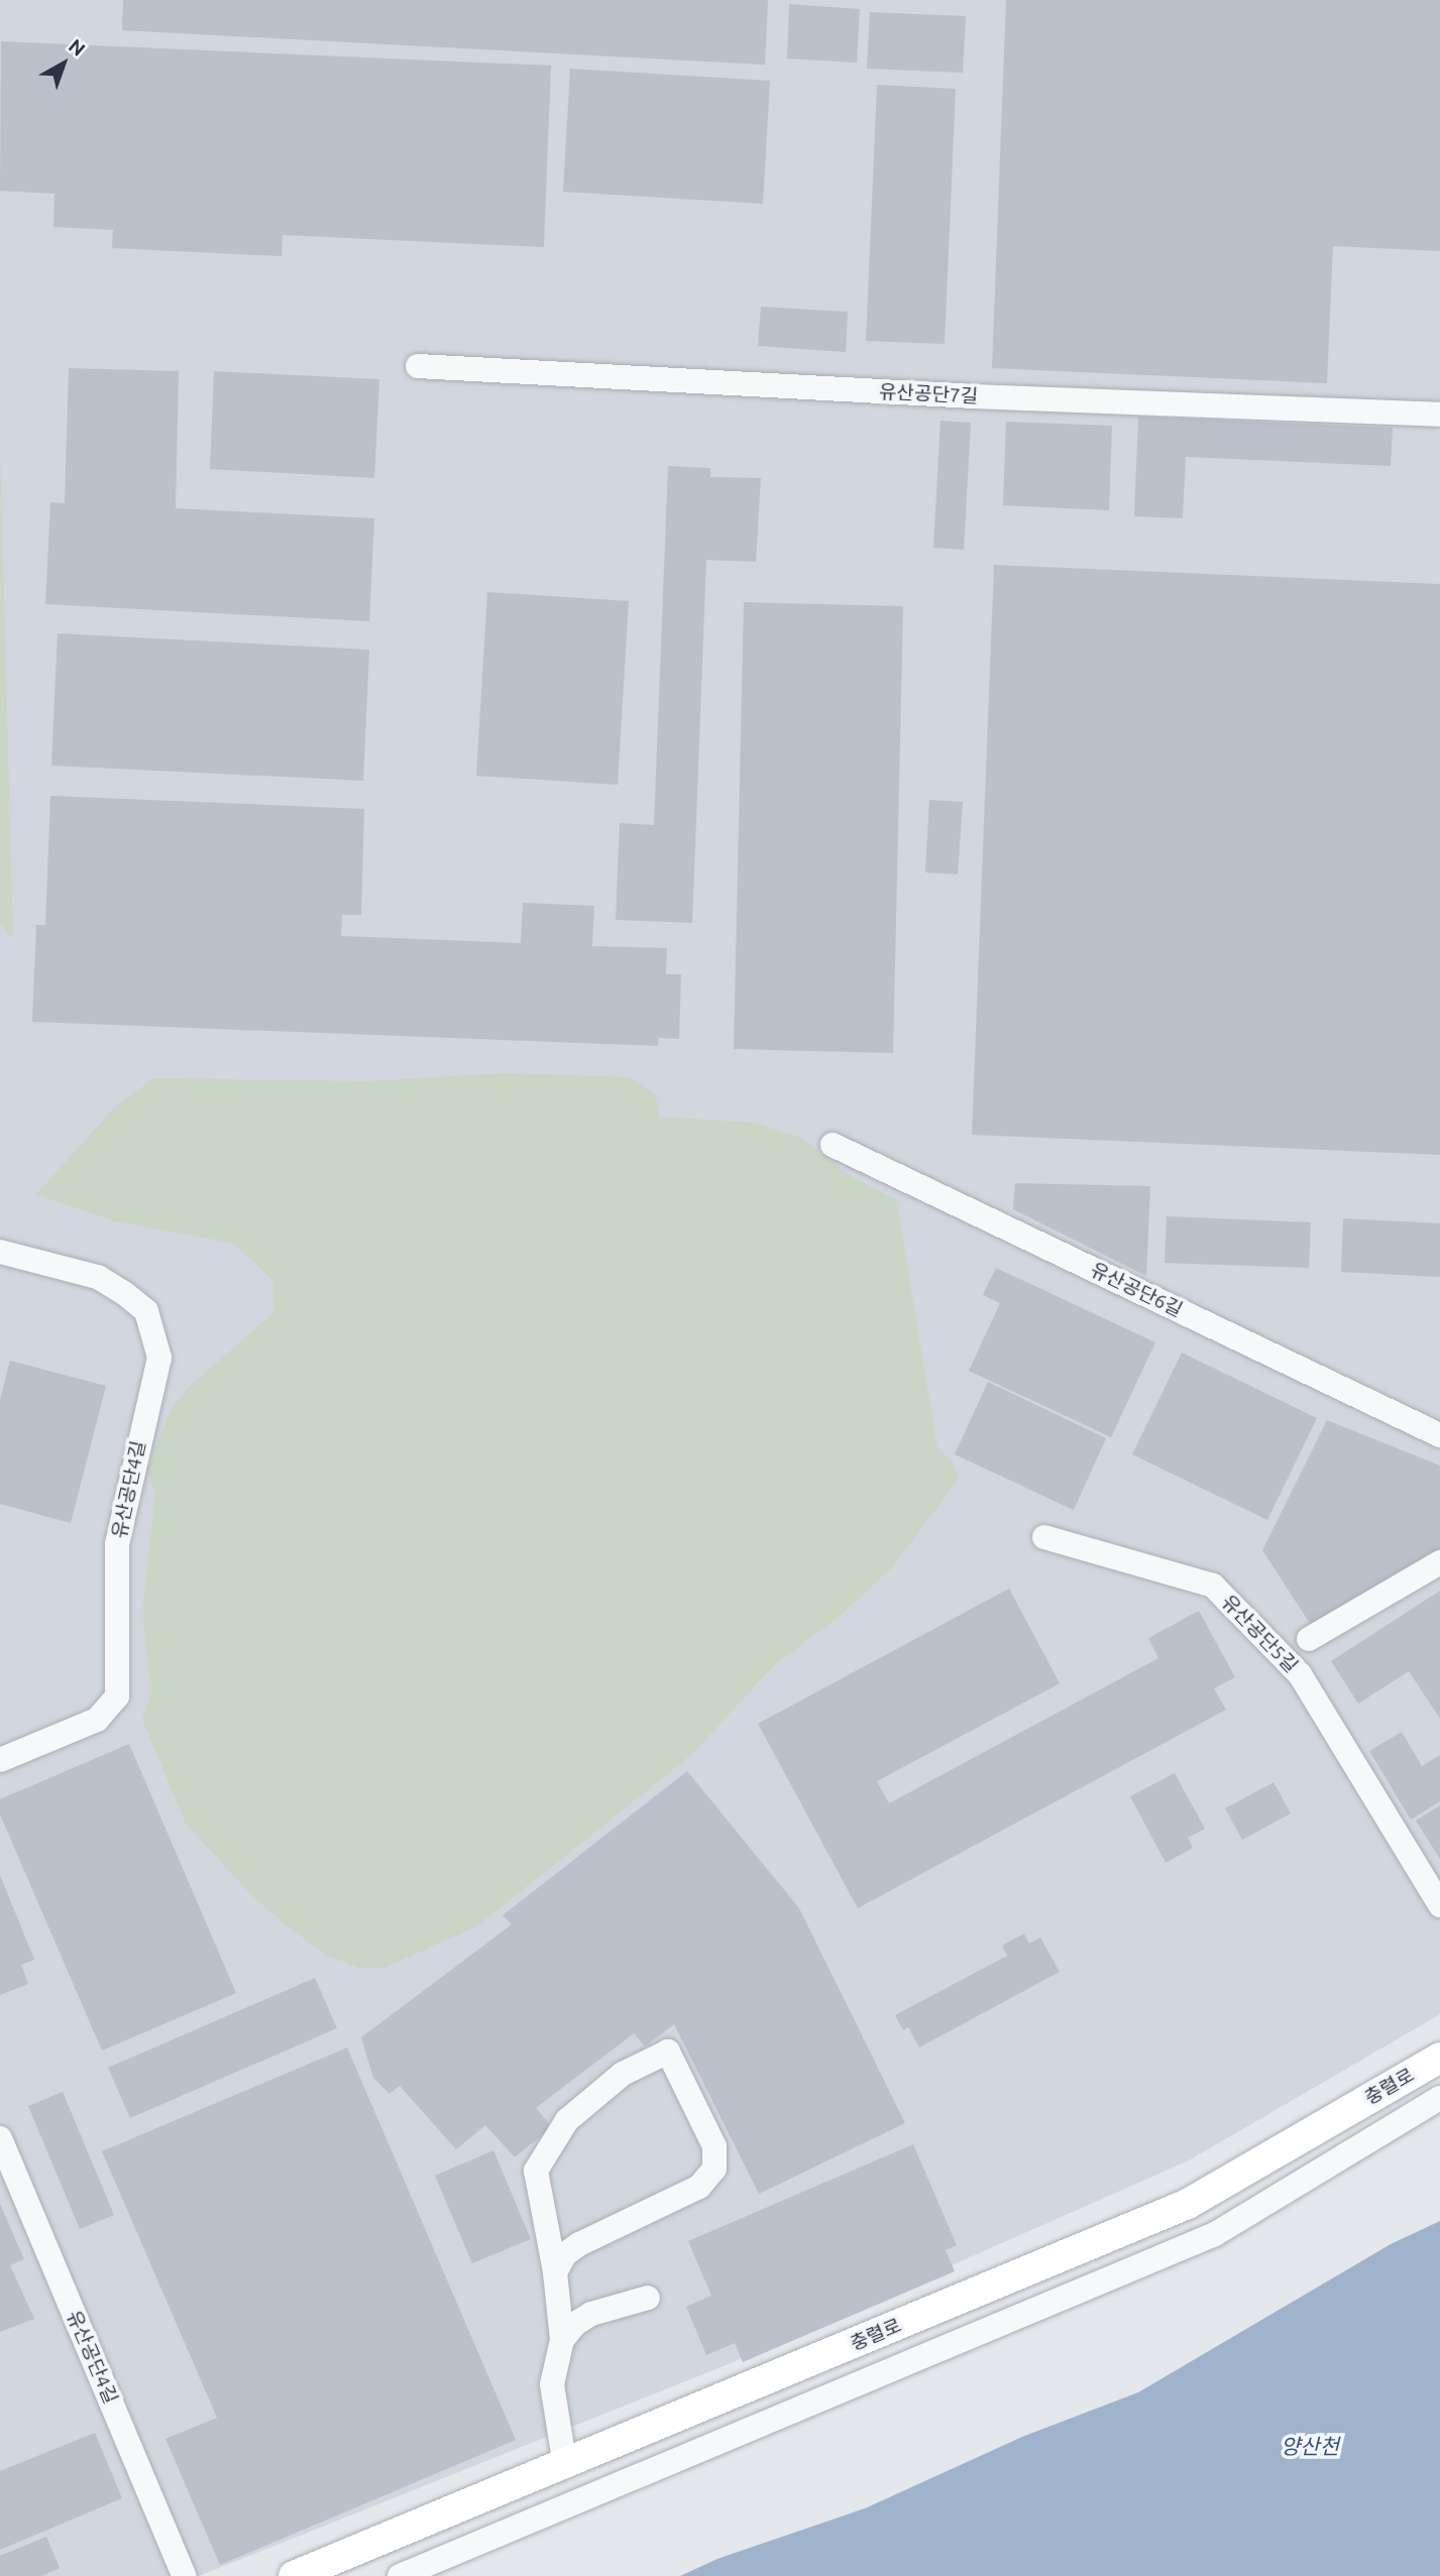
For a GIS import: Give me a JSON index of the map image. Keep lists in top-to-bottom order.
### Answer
{
  "streets": {
    "main road": ["충렬로"],
    "street": [
      "유산공단7길",
      "유산공단6길",
      "유산공단4길",
      "유산공단5길"
    ]
  },
  "water": ["양산천"],
  "north": "top right"
}
